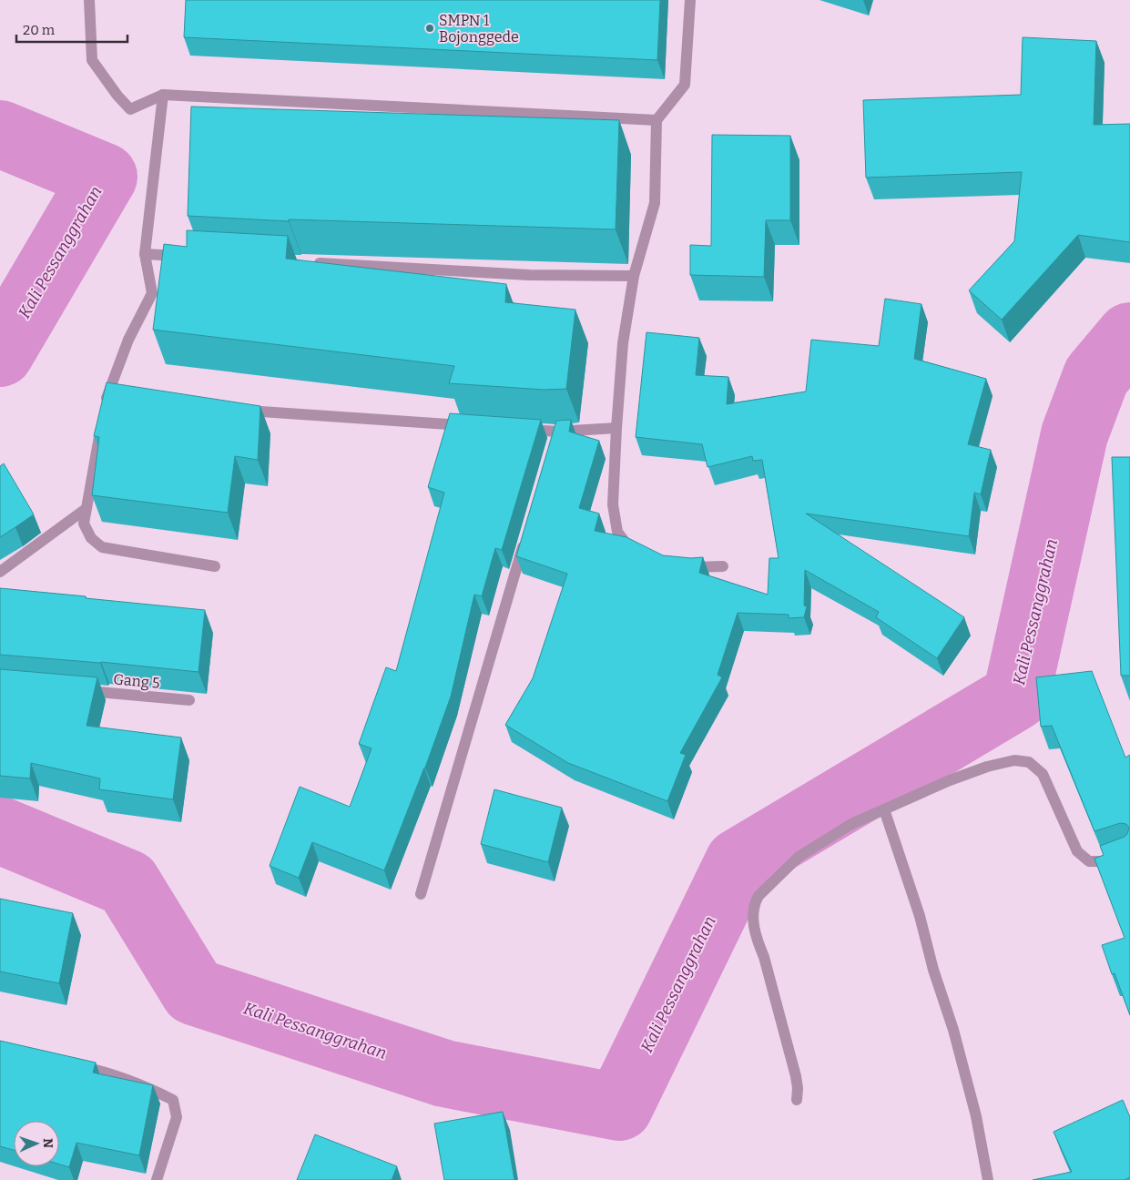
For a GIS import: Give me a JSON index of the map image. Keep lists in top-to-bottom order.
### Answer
{
  "streets": {
    "street": ["Gang 5"]
  },
  "water": ["Kali Pessanggrahan"],
  "places": ["SMPN 1 Bojonggede"],
  "scale_bar": "20 m",
  "north": "right"
}
